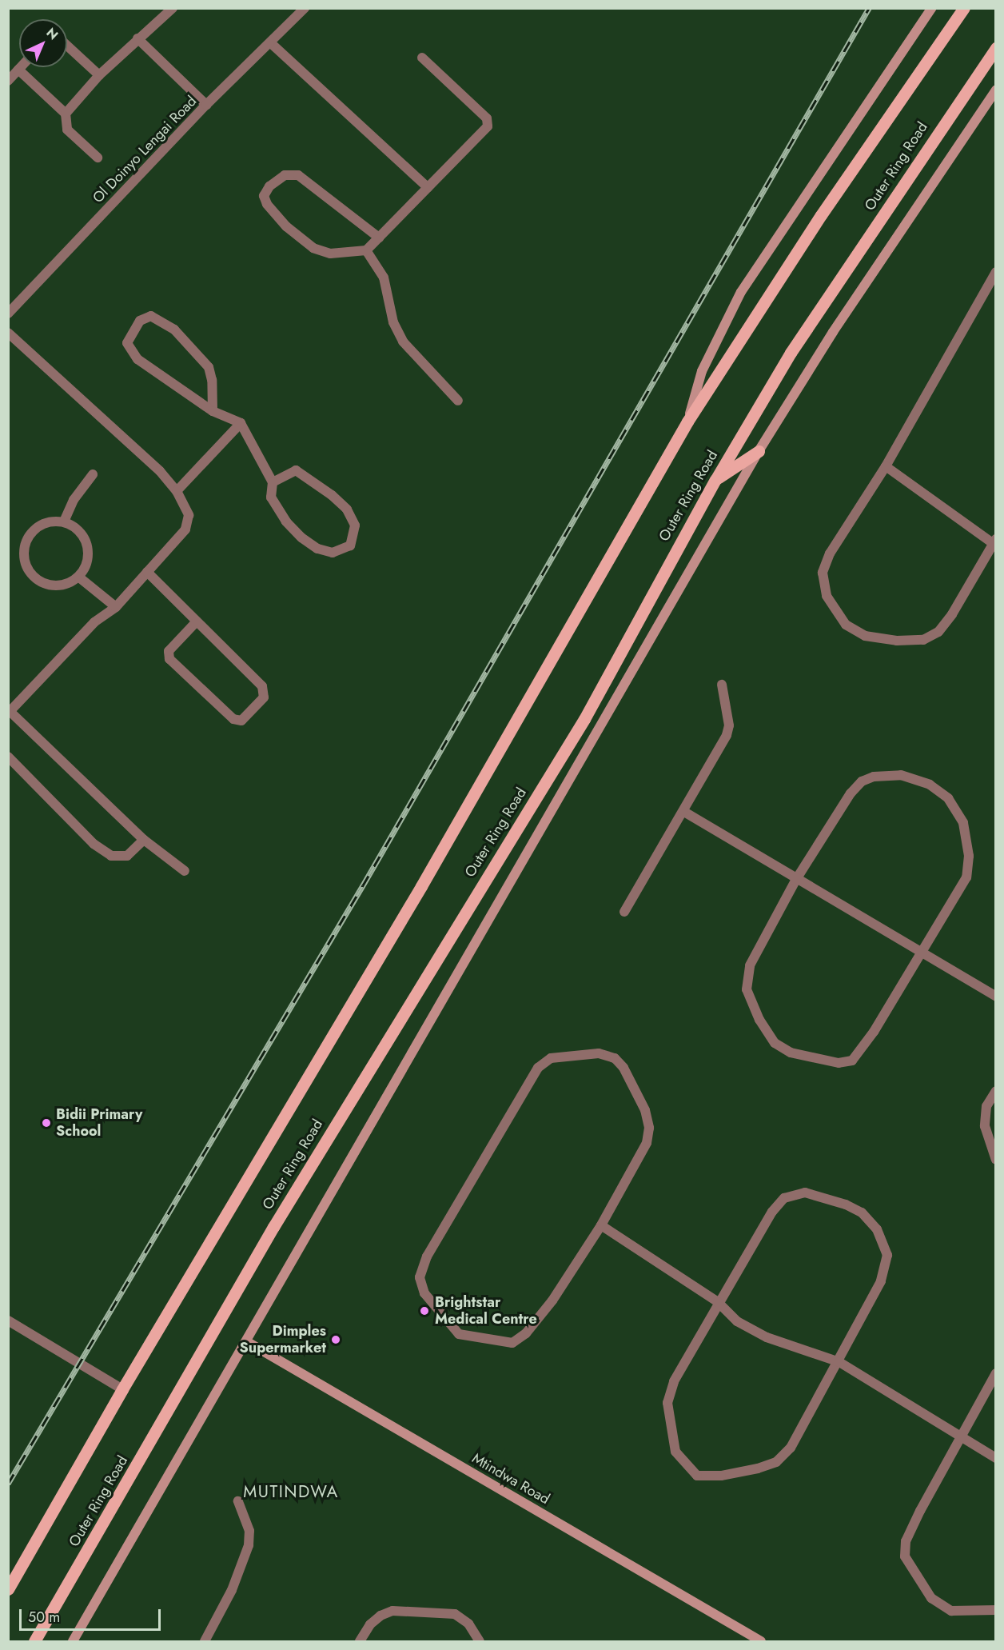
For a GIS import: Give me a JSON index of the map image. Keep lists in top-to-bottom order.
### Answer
{
  "streets": {
    "main road": ["Outer Ring Road", "Mtindwa Road"],
    "street": ["Ol Doinyo Lengai Road"]
  },
  "districts": ["MUTINDWA"],
  "places": ["Bidii Primary School", "Brightstar Medical Centre", "Dimples Supermarket"],
  "scale_bar": "50 m",
  "north": "top right"
}
